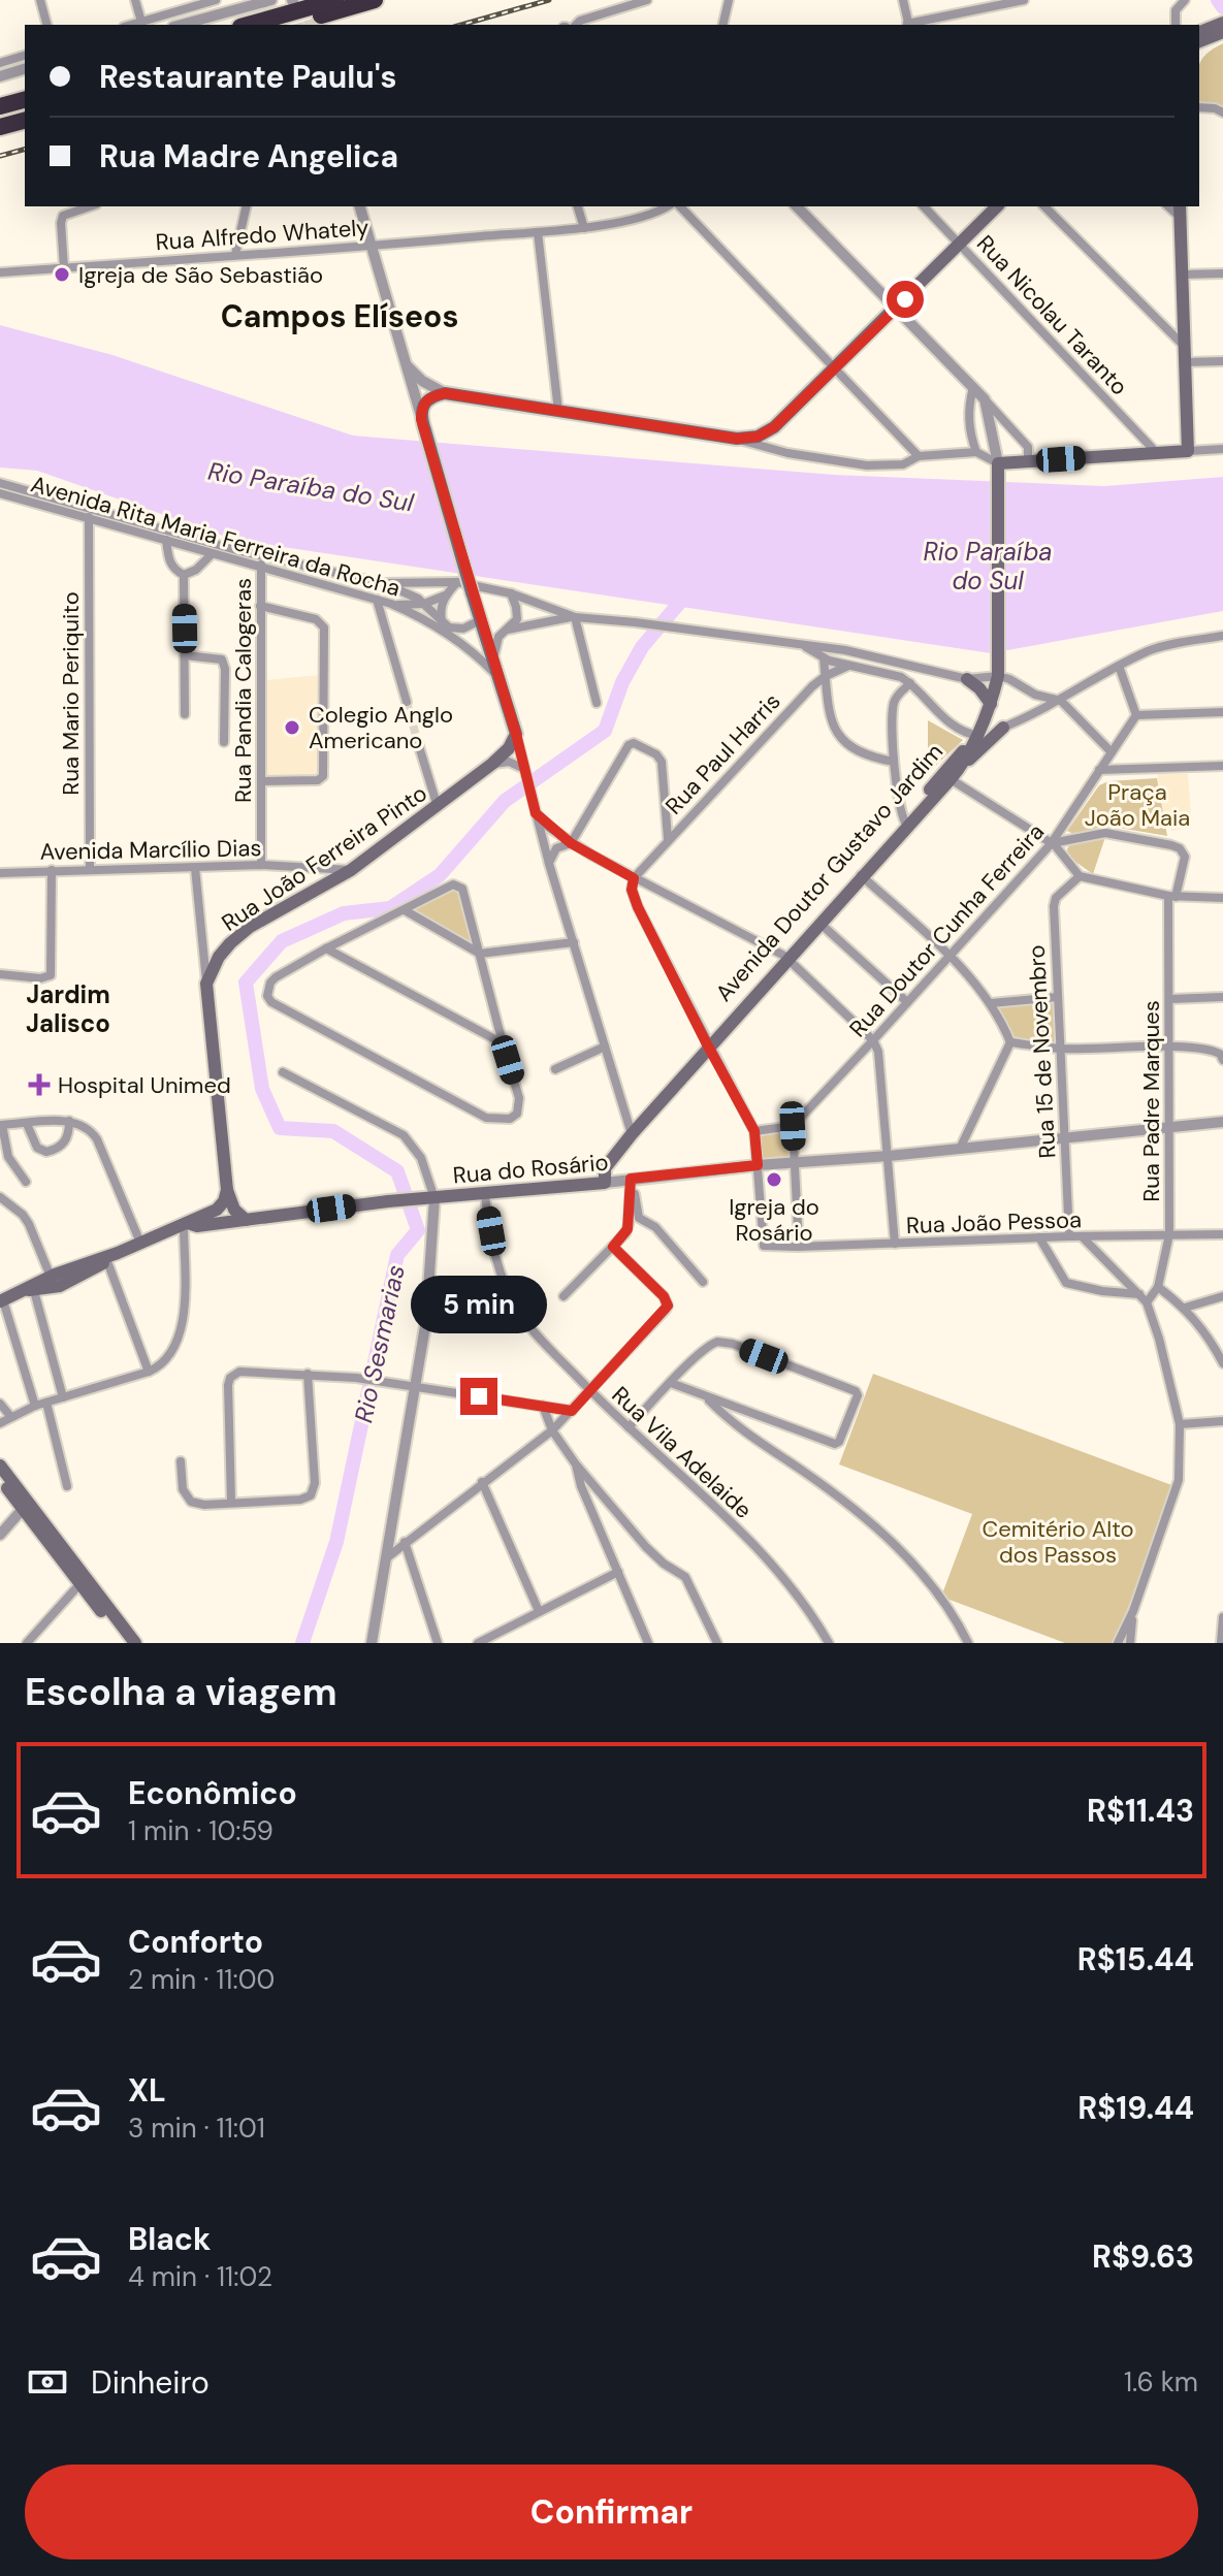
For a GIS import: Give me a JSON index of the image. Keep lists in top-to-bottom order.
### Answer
{
  "streets": {
    "main road": ["Rua João Ferreira Pinto", "Avenida Doutor Gustavo Jardim", "Rua do Rosário"],
    "street": [
      "Rua Alfredo Whately",
      "Rua Nicolau Taranto",
      "Avenida Rita Maria Ferreira da Rocha",
      "Rua Pandia Calogeras",
      "Rua Mario Periquito",
      "Rua Paul Harris",
      "Avenida Marcílio Dias",
      "Rua Doutor Cunha Ferreira",
      "Rua 15 de Novembro",
      "Rua Padre Marques",
      "Rua João Pessoa",
      "Rua Vila Adelaide"
    ]
  },
  "crossings": [
    ["Avenida Rita Maria Ferreira da Rocha", "Rua Pandia Calogeras"],
    ["Avenida Rita Maria Ferreira da Rocha", "Rua Mario Periquito"],
    ["Rua Pandia Calogeras", "Avenida Marcílio Dias"],
    ["Rua Mario Periquito", "Avenida Marcílio Dias"],
    ["Avenida Marcílio Dias", "Rua João Ferreira Pinto"],
    ["Avenida Doutor Gustavo Jardim", "Rua do Rosário"],
    ["Rua Doutor Cunha Ferreira", "Rua Padre Marques"],
    ["Rua 15 de Novembro", "Rua do Rosário"],
    ["Rua 15 de Novembro", "Rua João Pessoa"],
    ["Rua Padre Marques", "Rua do Rosário"],
    ["Rua Padre Marques", "Rua João Pessoa"],
    ["Rua do Rosário", "Rua João Pessoa"],
    ["Rua do Rosário", "Rua Vila Adelaide"]
  ],
  "districts": ["Campos Elíseos", "Jardim Jalisco"],
  "water": ["Rio Paraíba do Sul", "Rio Sesmarias"],
  "parks": ["Praça João Maia", "Cemitério Alto dos Passos"],
  "places": {
    "other": ["Igreja de São Sebastião", "Colegio Anglo Americano", "Igreja do Rosário"],
    "health": ["Hospital Unimed"]
  },
  "page": {
    "banner": ["Restaurante Paulu's", "Rua Madre Angelica"],
    "bubble": "5 min",
    "heading": "Escolha a viagem",
    "list": [
      {
        "name": "Econômico",
        "note": "1 min · 10:59",
        "value": "R$11.43"
      },
      {
        "name": "Conforto",
        "note": "2 min · 11:00",
        "value": "R$15.44"
      },
      {
        "name": "XL",
        "note": "3 min · 11:01",
        "value": "R$19.44"
      },
      {
        "name": "Black",
        "note": "4 min · 11:02",
        "value": "R$9.63"
      }
    ],
    "pay": ["Dinheiro", "1.6 km"],
    "buttons": "Confirmar"
  }
}
